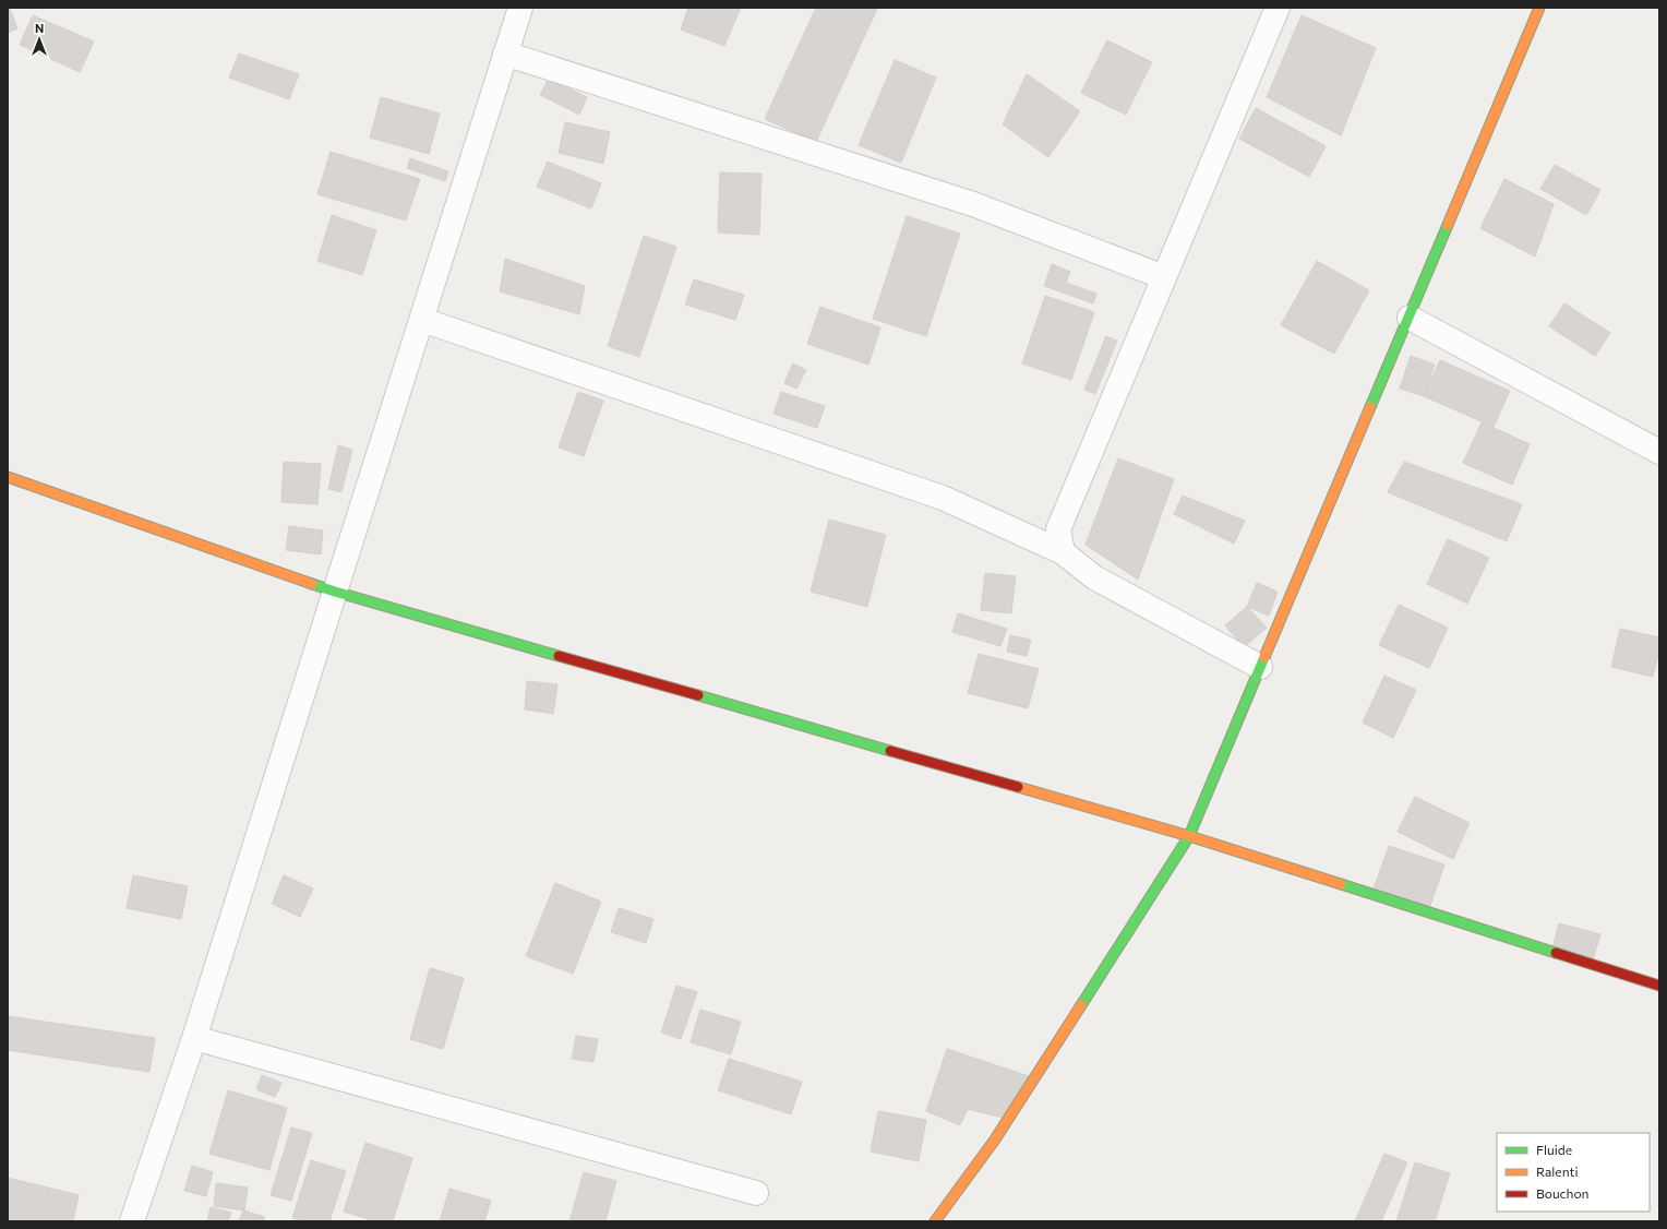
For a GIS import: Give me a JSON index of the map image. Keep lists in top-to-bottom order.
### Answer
{
  "legend": ["Fluide", "Ralenti", "Bouchon"],
  "north": "top"
}
